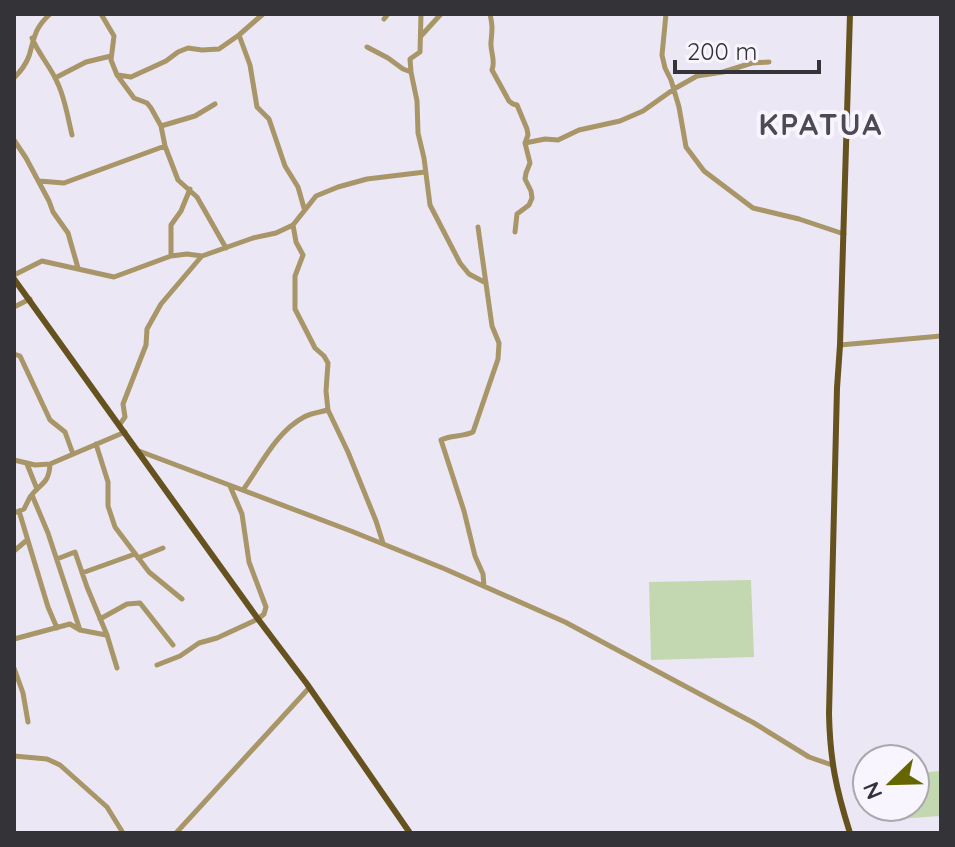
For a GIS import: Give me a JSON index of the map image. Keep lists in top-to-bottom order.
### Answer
{
  "districts": ["KPATUA"],
  "scale_bar": "200 m",
  "north": "bottom left"
}
